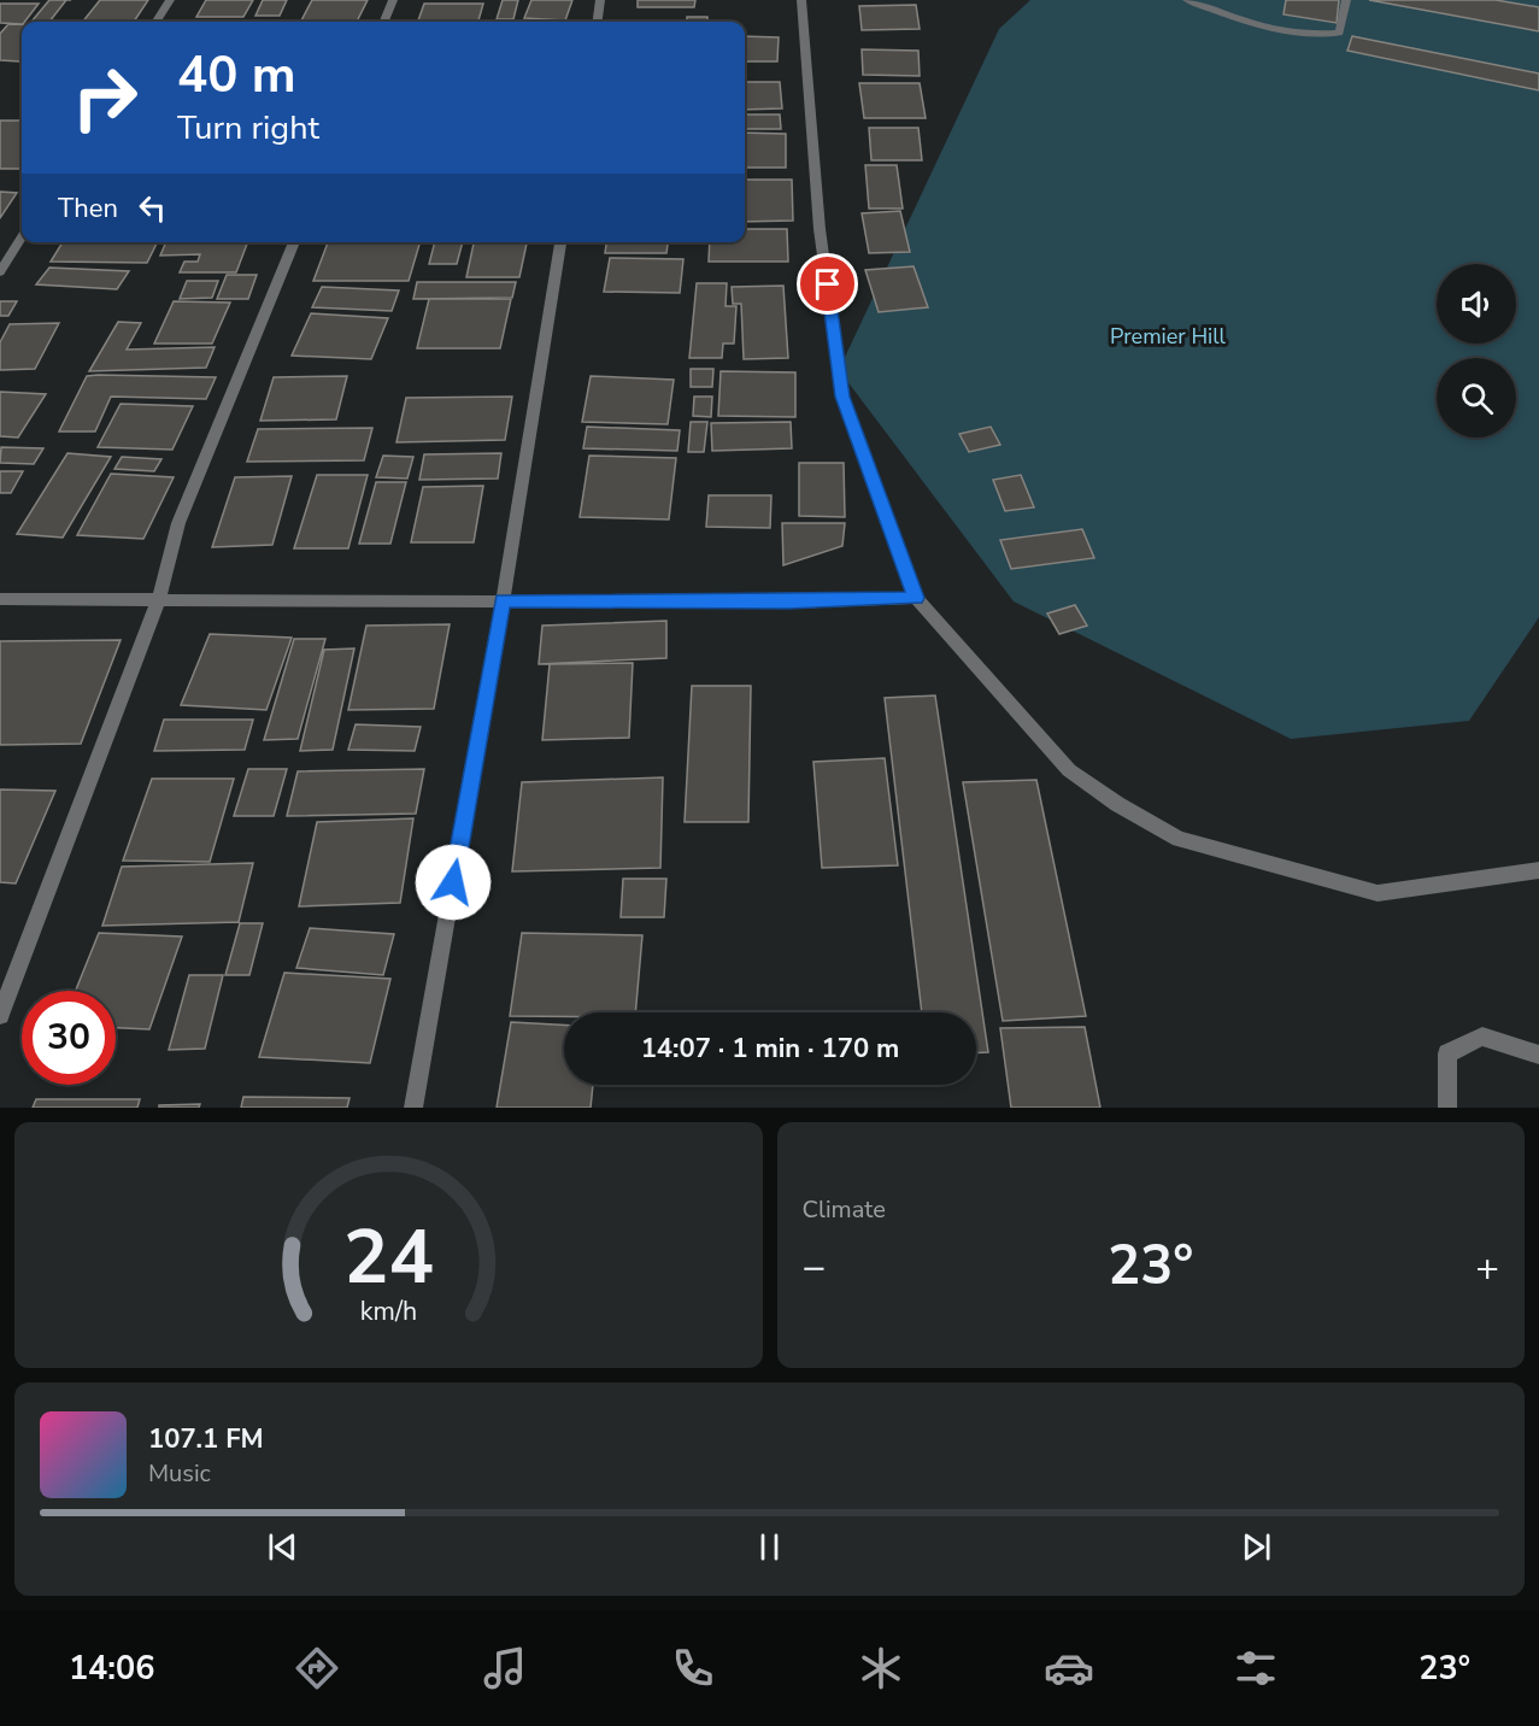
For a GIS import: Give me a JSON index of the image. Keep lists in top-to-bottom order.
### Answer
{
  "parks": ["Premier Hill"],
  "page": {
    "turn": ["40 m", "Turn right"],
    "then": "Then",
    "limit": "30",
    "trip": "14:07 · 1 min · 170 m",
    "tile": "Climate",
    "heat": ["−", "23°", "+"],
    "song": ["107.1 FM", "Music"],
    "tabs": ["14:06", "23°"],
    "gauge": ["24", "km/h"]
  }
}
